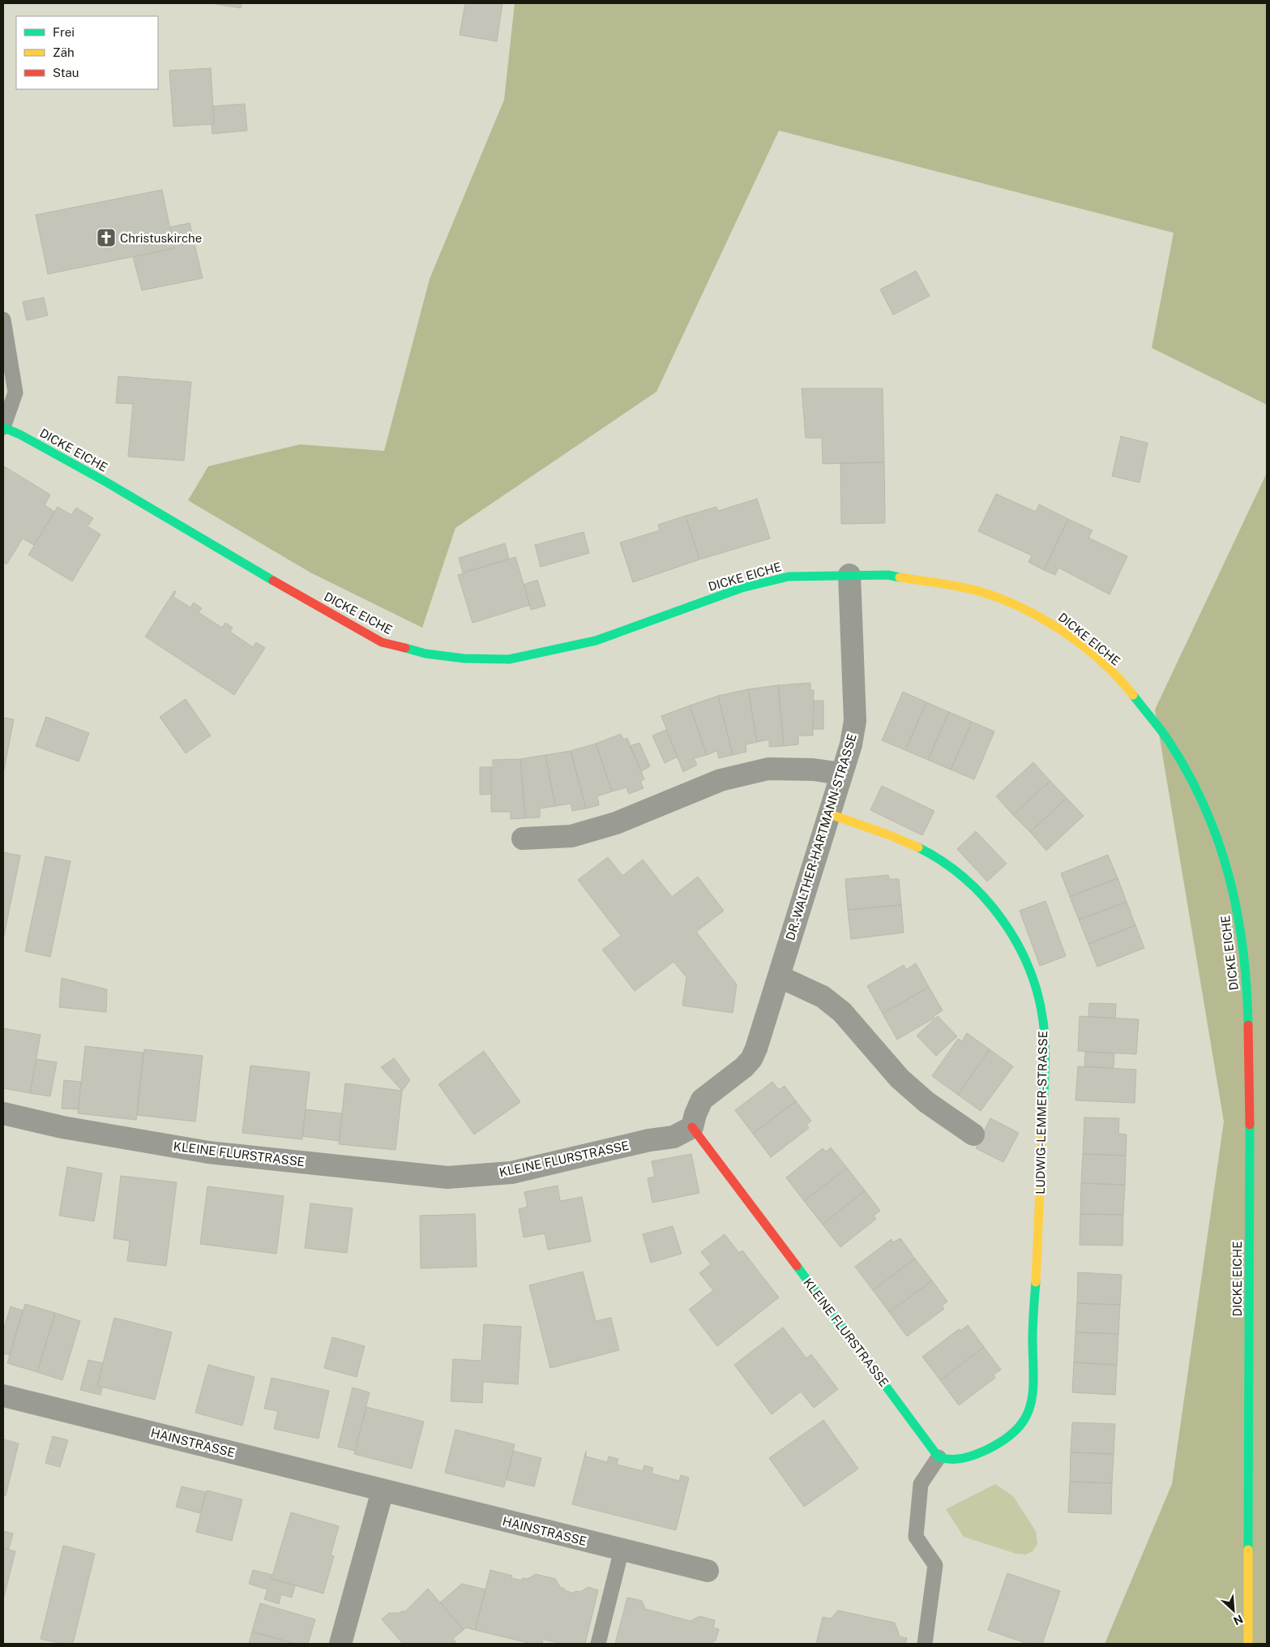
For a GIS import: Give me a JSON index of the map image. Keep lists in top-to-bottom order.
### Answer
{
  "streets": {
    "street": [
      "DICKE EICHE",
      "DR.-WALTHER-HARTMANN-STRASSE",
      "LUDWIG-LEMMER-STRASSE",
      "KLEINE FLURSTRASSE",
      "HAINSTRASSE"
    ]
  },
  "crossings": [
    ["DICKE EICHE", "DR.-WALTHER-HARTMANN-STRASSE"],
    ["DR.-WALTHER-HARTMANN-STRASSE", "LUDWIG-LEMMER-STRASSE"],
    ["DR.-WALTHER-HARTMANN-STRASSE", "KLEINE FLURSTRASSE"],
    ["LUDWIG-LEMMER-STRASSE", "KLEINE FLURSTRASSE"]
  ],
  "places": {
    "church": ["Christuskirche"]
  },
  "legend": ["Frei", "Zäh", "Stau"],
  "north": "bottom right"
}
